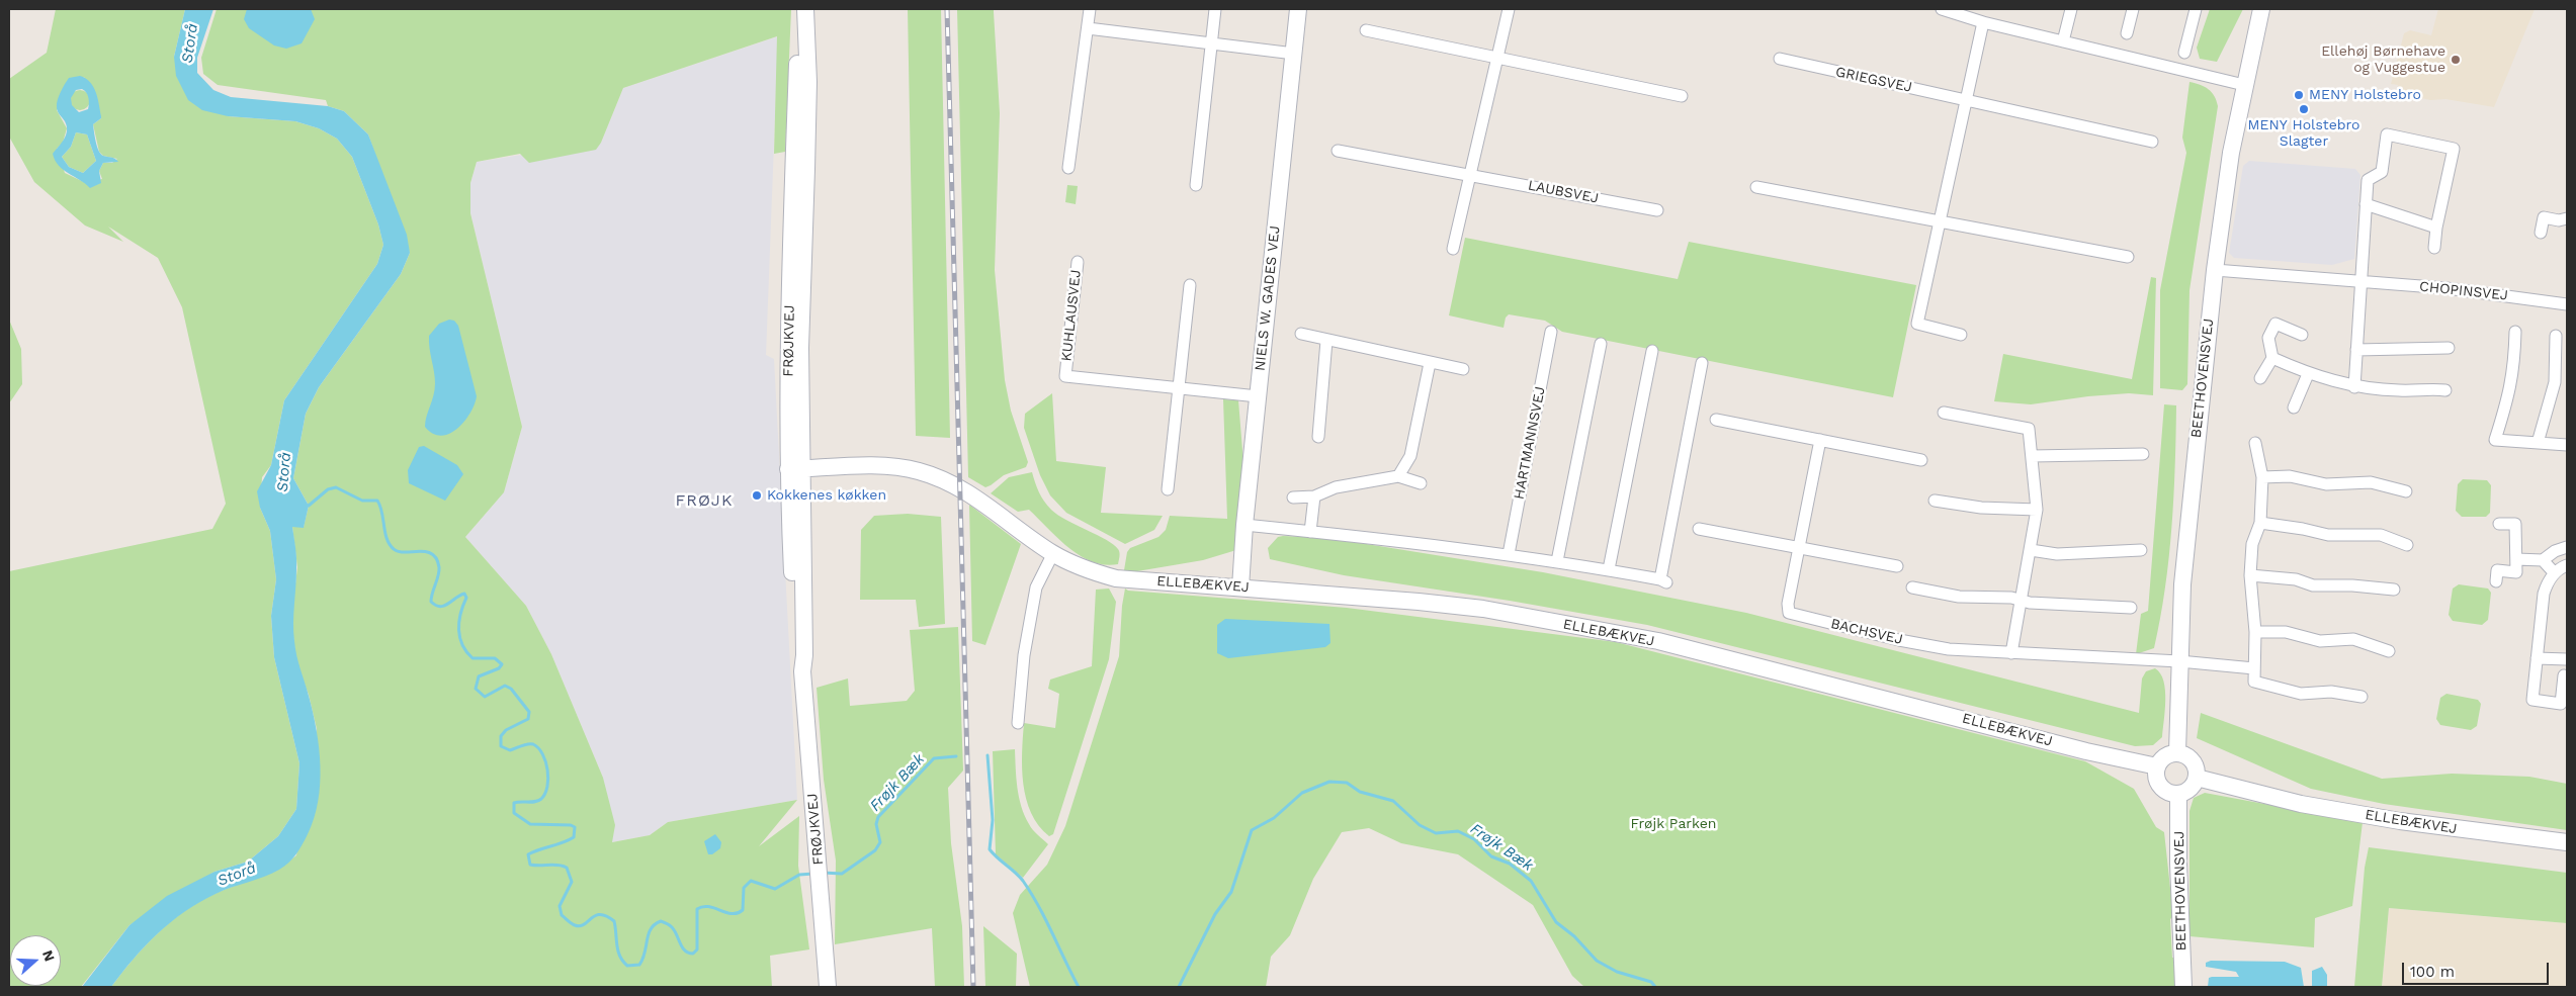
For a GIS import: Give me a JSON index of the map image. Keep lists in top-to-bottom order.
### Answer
{
  "streets": {
    "street": [
      "GRIEGSVEJ",
      "LAUBSVEJ",
      "CHOPINSVEJ",
      "NIELS W. GADES VEJ",
      "KUHLAUSVEJ",
      "FRØJKVEJ",
      "BEETHOVENSVEJ",
      "HARTMANNSVEJ",
      "ELLEBÆKVEJ",
      "BACHSVEJ"
    ]
  },
  "crossings": [
    ["CHOPINSVEJ", "BEETHOVENSVEJ"],
    ["NIELS W. GADES VEJ", "KUHLAUSVEJ"],
    ["NIELS W. GADES VEJ", "ELLEBÆKVEJ"],
    ["FRØJKVEJ", "ELLEBÆKVEJ"],
    ["BEETHOVENSVEJ", "ELLEBÆKVEJ"],
    ["BEETHOVENSVEJ", "BACHSVEJ"]
  ],
  "districts": ["FRØJK"],
  "water": ["Storå", "Frøjk Bæk"],
  "parks": ["Frøjk Parken"],
  "places": [
    "Ellehøj Børnehave og Vuggestue",
    "MENY Holstebro",
    "MENY Holstebro Slagter",
    "Kokkenes køkken"
  ],
  "scale_bar": "100 m",
  "north": "right"
}
